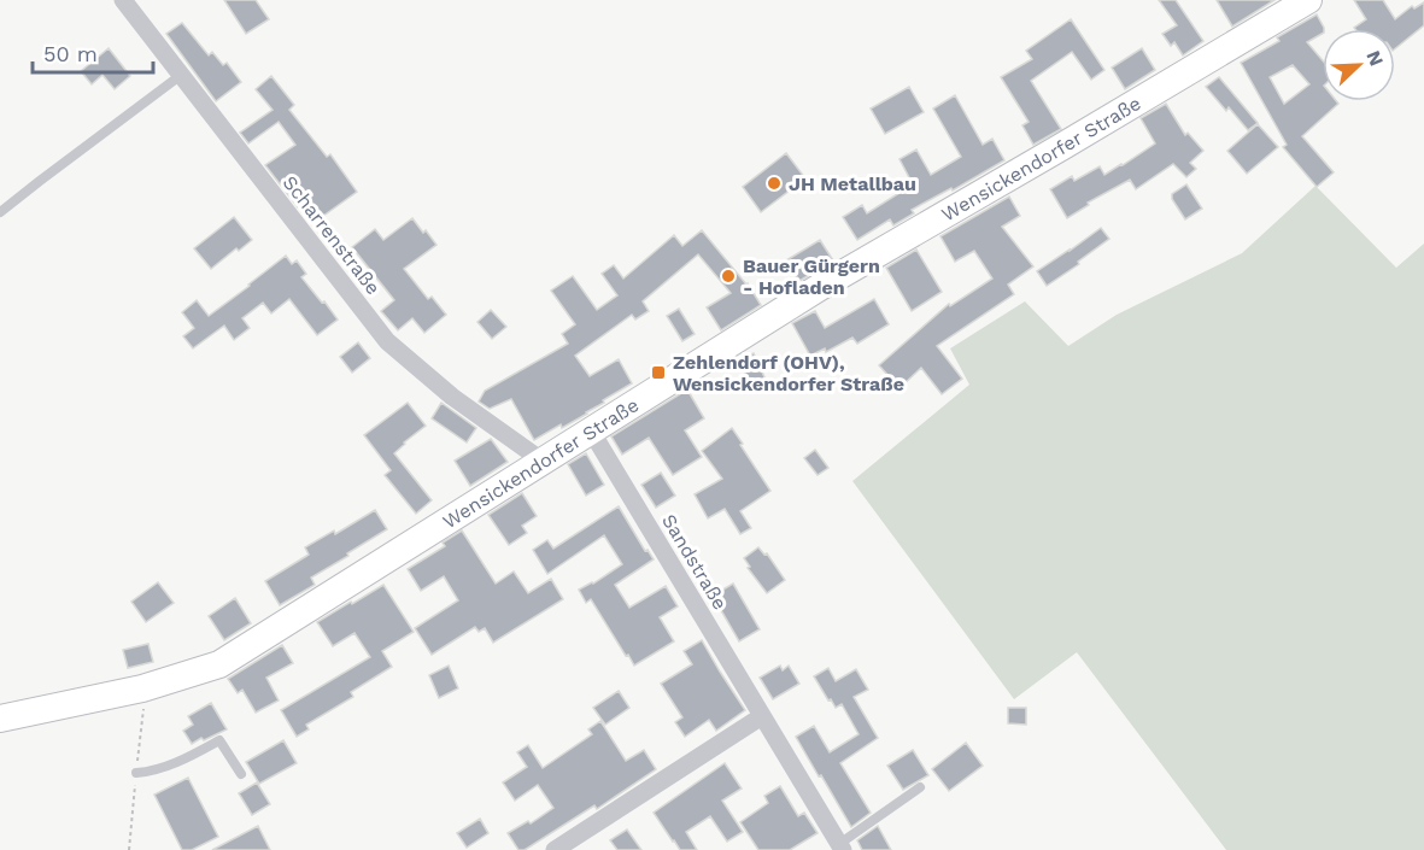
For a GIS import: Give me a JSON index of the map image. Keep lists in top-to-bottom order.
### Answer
{
  "streets": {
    "main road": ["Wensickendorfer Straße"],
    "street": ["Scharrenstraße", "Sandstraße"]
  },
  "crossings": [
    ["Wensickendorfer Straße", "Scharrenstraße"],
    ["Wensickendorfer Straße", "Sandstraße"]
  ],
  "places": {
    "other": ["JH Metallbau", "Bauer Gürgern - Hofladen"],
    "transit": ["Zehlendorf (OHV), Wensickendorfer Straße"]
  },
  "scale_bar": "50 m",
  "north": "top right"
}
